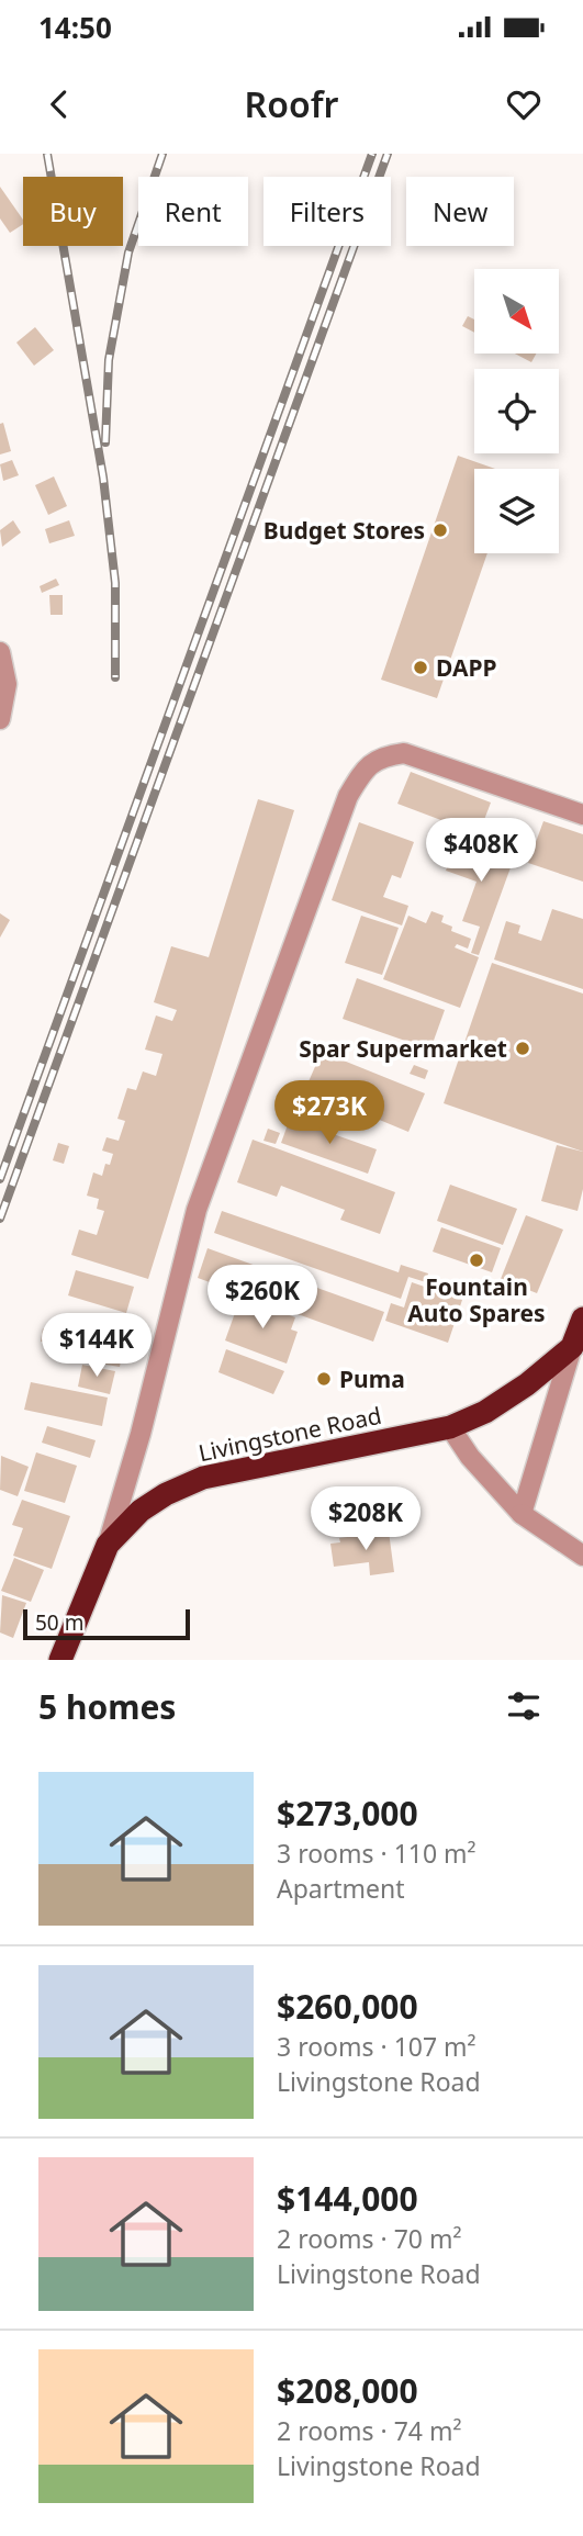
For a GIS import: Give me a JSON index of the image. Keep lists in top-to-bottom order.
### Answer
{
  "streets": {
    "highway": ["Livingstone Road"]
  },
  "places": [
    "Budget Stores",
    "DAPP",
    "Spar Supermarket",
    "Fountain Auto Spares",
    "Puma"
  ],
  "scale_bar": "50 m",
  "north": "bottom right",
  "page": {
    "status": "14:50",
    "header": "Roofr",
    "chip": [
      "Buy",
      "Rent",
      "Filters",
      "New"
    ],
    "price": [
      "$408K",
      "$273K",
      "$260K",
      "$144K",
      "$208K"
    ],
    "scale": "50 m",
    "heading": "5 homes",
    "list": [
      {
        "name": "$273,000",
        "note": "3 rooms · 110 m² · Apartment"
      },
      {
        "name": "$260,000",
        "note": "3 rooms · 107 m² · Livingstone Road"
      },
      {
        "name": "$144,000",
        "note": "2 rooms · 70 m² · Livingstone Road"
      },
      {
        "name": "$208,000",
        "note": "2 rooms · 74 m² · Livingstone Road"
      }
    ]
  }
}
